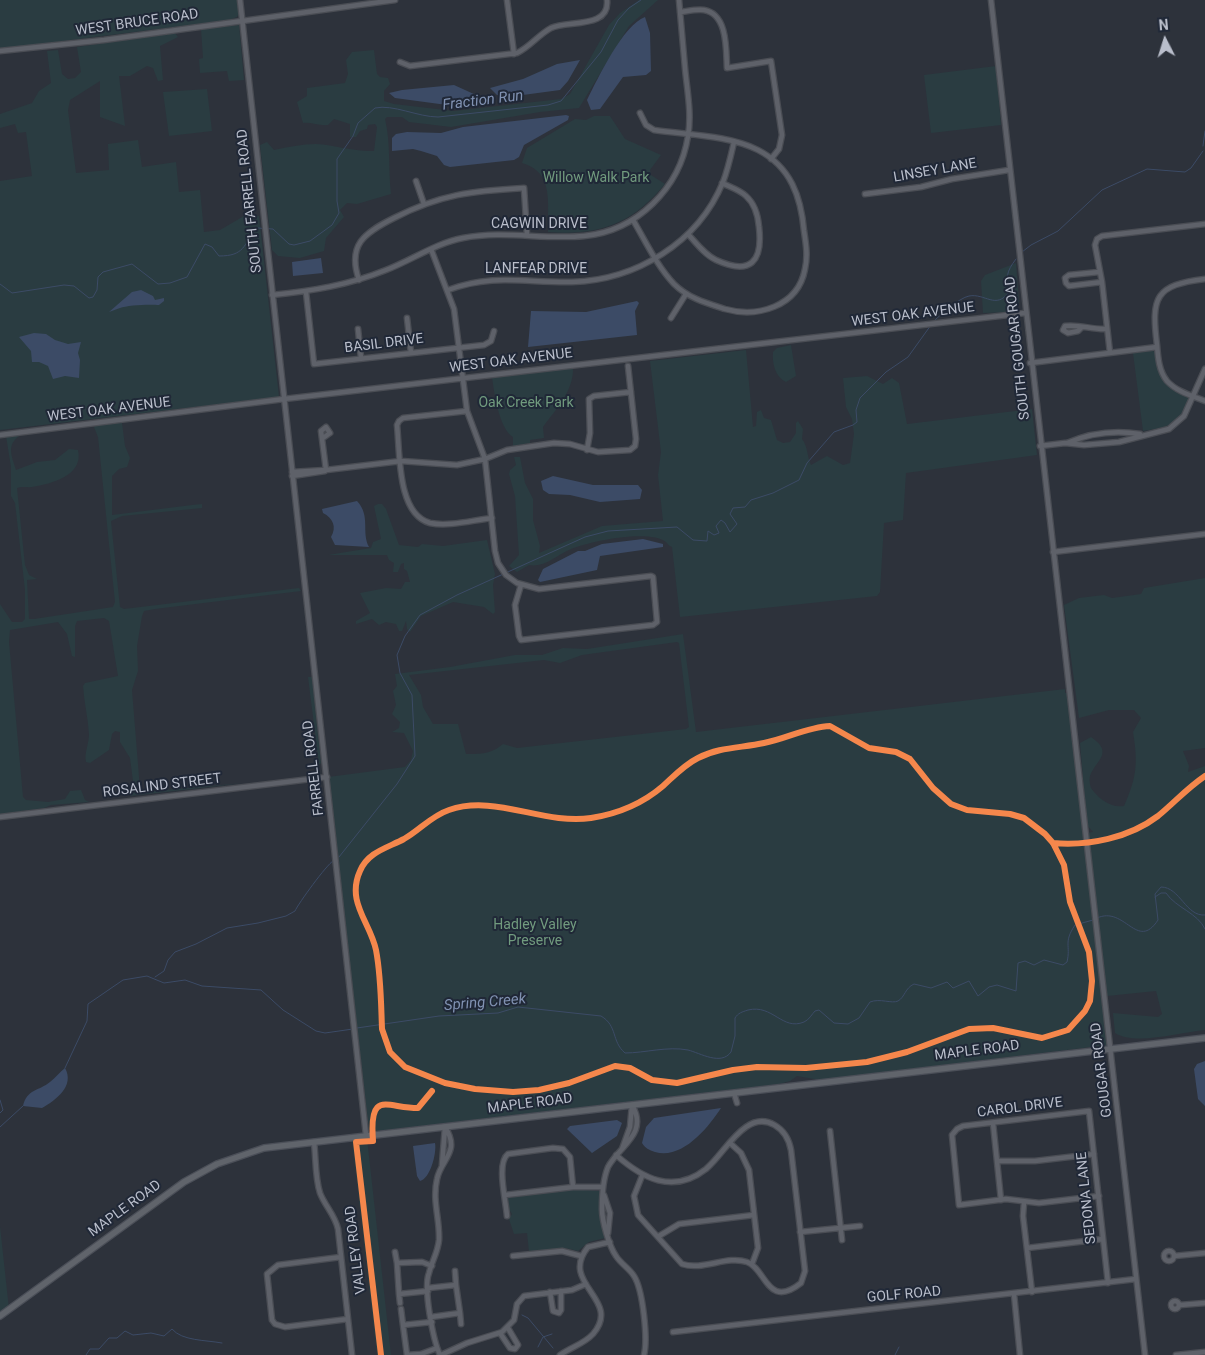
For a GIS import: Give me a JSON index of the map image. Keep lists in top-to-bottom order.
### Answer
{
  "streets": {
    "main road": ["MAPLE ROAD"],
    "street": [
      "WEST BRUCE ROAD",
      "LINSEY LANE",
      "SOUTH FARRELL ROAD",
      "CAGWIN DRIVE",
      "LANFEAR DRIVE",
      "WEST OAK AVENUE",
      "BASIL DRIVE",
      "SOUTH GOUGAR ROAD",
      "FARRELL ROAD",
      "ROSALIND STREET",
      "GOUGAR ROAD",
      "CAROL DRIVE",
      "SEDONA LANE",
      "GOLF ROAD"
    ],
    "cycle path": ["VALLEY ROAD"]
  },
  "crossings": [
    ["WEST BRUCE ROAD", "SOUTH FARRELL ROAD"],
    ["LINSEY LANE", "SOUTH GOUGAR ROAD"],
    ["SOUTH FARRELL ROAD", "CAGWIN DRIVE"],
    ["SOUTH FARRELL ROAD", "WEST OAK AVENUE"],
    ["SOUTH FARRELL ROAD", "FARRELL ROAD"],
    ["CAGWIN DRIVE", "BASIL DRIVE"],
    ["WEST OAK AVENUE", "SOUTH GOUGAR ROAD"],
    ["WEST OAK AVENUE", "FARRELL ROAD"],
    ["SOUTH GOUGAR ROAD", "GOUGAR ROAD"],
    ["FARRELL ROAD", "ROSALIND STREET"],
    ["FARRELL ROAD", "MAPLE ROAD"],
    ["MAPLE ROAD", "GOUGAR ROAD"],
    ["GOUGAR ROAD", "GOLF ROAD"],
    ["CAROL DRIVE", "SEDONA LANE"],
    ["SEDONA LANE", "GOLF ROAD"]
  ],
  "water": ["Fraction Run", "Spring Creek"],
  "parks": ["Willow Walk Park", "Oak Creek Park", "Hadley Valley Preserve"],
  "north": "top"
}
